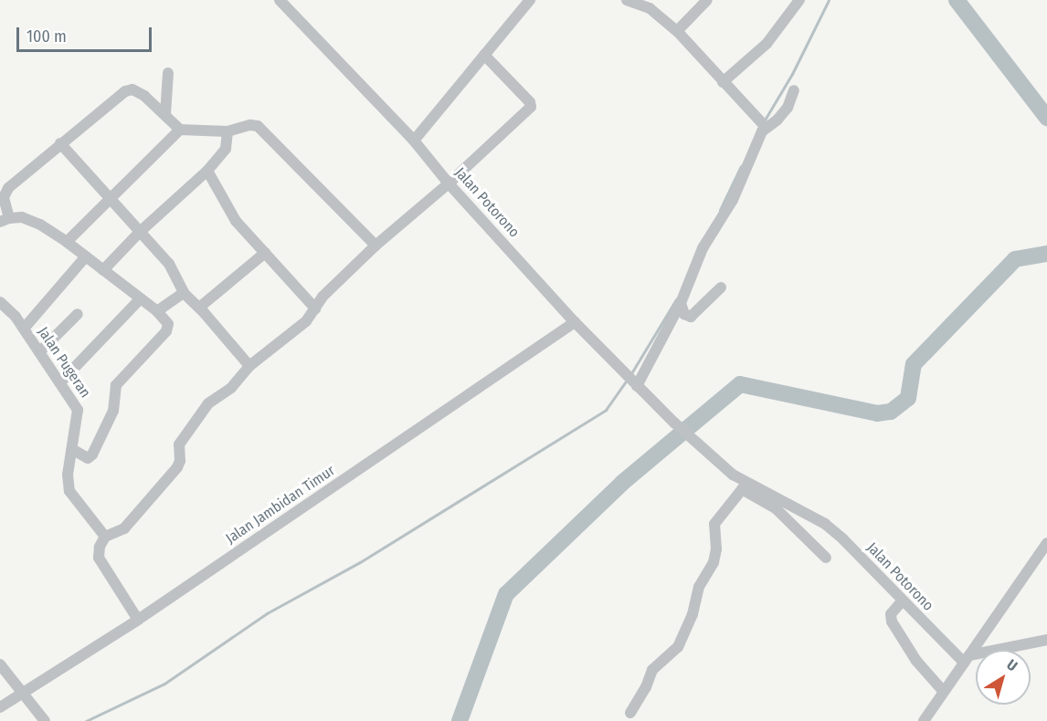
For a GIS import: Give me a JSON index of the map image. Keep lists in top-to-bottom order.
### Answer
{
  "streets": {
    "street": ["Jalan Potorono", "Jalan Pugeran", "Jalan Jambidan Timur"]
  },
  "crossings": [
    ["Jalan Potorono", "Jalan Jambidan Timur"]
  ],
  "scale_bar": "100 m",
  "north": "top right"
}
